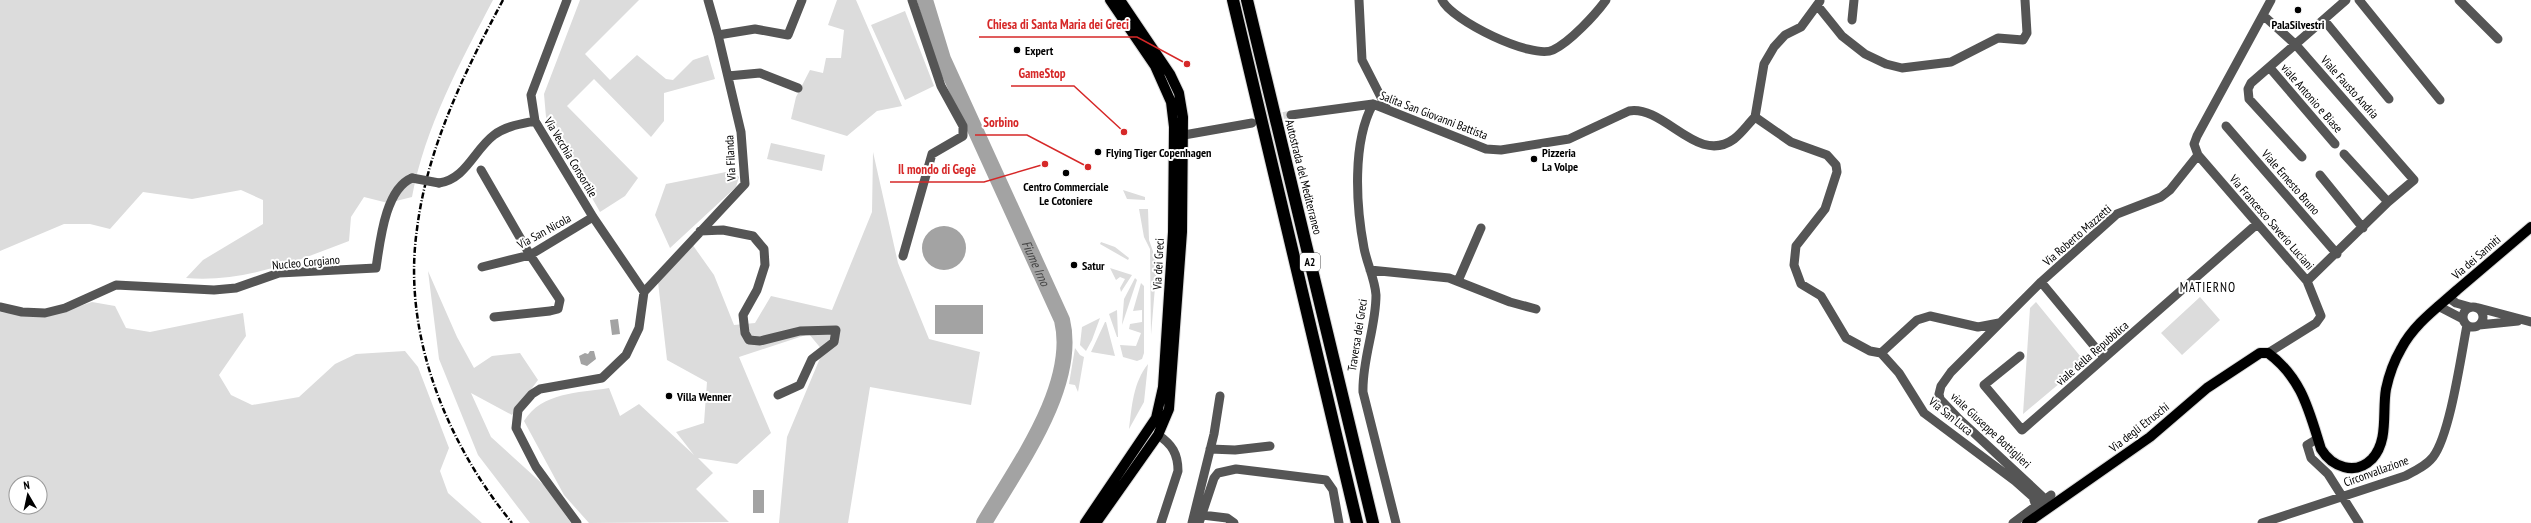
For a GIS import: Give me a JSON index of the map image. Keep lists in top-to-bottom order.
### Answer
{
  "streets": {
    "highway": ["Autostrada del Mediterraneo", "A2"],
    "main road": ["Via dei Sanniti", "Via dei Greci", "Via degli Etruschi"],
    "street": [
      "Viale Fausto Andria",
      "viale Antonio e Biase",
      "Salita San Giovanni Battista",
      "Via Vecchia Consortile",
      "Via Filanda",
      "Viale Ernesto Bruno",
      "Via Francesco Saverio Luciani",
      "Via San Nicola",
      "Via Roberto Mazzetti",
      "Nucleo Corgiano",
      "Traversa dei Greci",
      "viale della Repubblica",
      "Via San Luca",
      "viale Giuseppe Bottiglieri",
      "Circonvallazione"
    ]
  },
  "crossings": [
    ["Salita San Giovanni Battista", "Traversa dei Greci"],
    ["Salita San Giovanni Battista", "Via San Luca"],
    ["Via Vecchia Consortile", "Via Filanda"],
    ["Via Vecchia Consortile", "Via San Nicola"],
    ["Via Vecchia Consortile", "Nucleo Corgiano"],
    ["Via Francesco Saverio Luciani", "Via Roberto Mazzetti"],
    ["Via Francesco Saverio Luciani", "Via dei Sanniti"],
    ["Via Francesco Saverio Luciani", "viale della Repubblica"],
    ["Via Francesco Saverio Luciani", "Via degli Etruschi"],
    ["Via Roberto Mazzetti", "viale Giuseppe Bottiglieri"],
    ["Via dei Sanniti", "Via degli Etruschi"],
    ["Via San Luca", "viale Giuseppe Bottiglieri"]
  ],
  "districts": ["MATIERNO"],
  "water": ["Fiume Irno"],
  "places": [
    "PalaSilvestri",
    "Expert",
    "Chiesa di Santa Maria dei Greci",
    "GameStop",
    "Flying Tiger Copenhagen",
    "Pizzeria La Volpe",
    "Il mondo di Gegè",
    "Sorbino",
    "Centro Commerciale Le Cotoniere",
    "Satur",
    "Villa Wenner"
  ],
  "north": "top"
}
